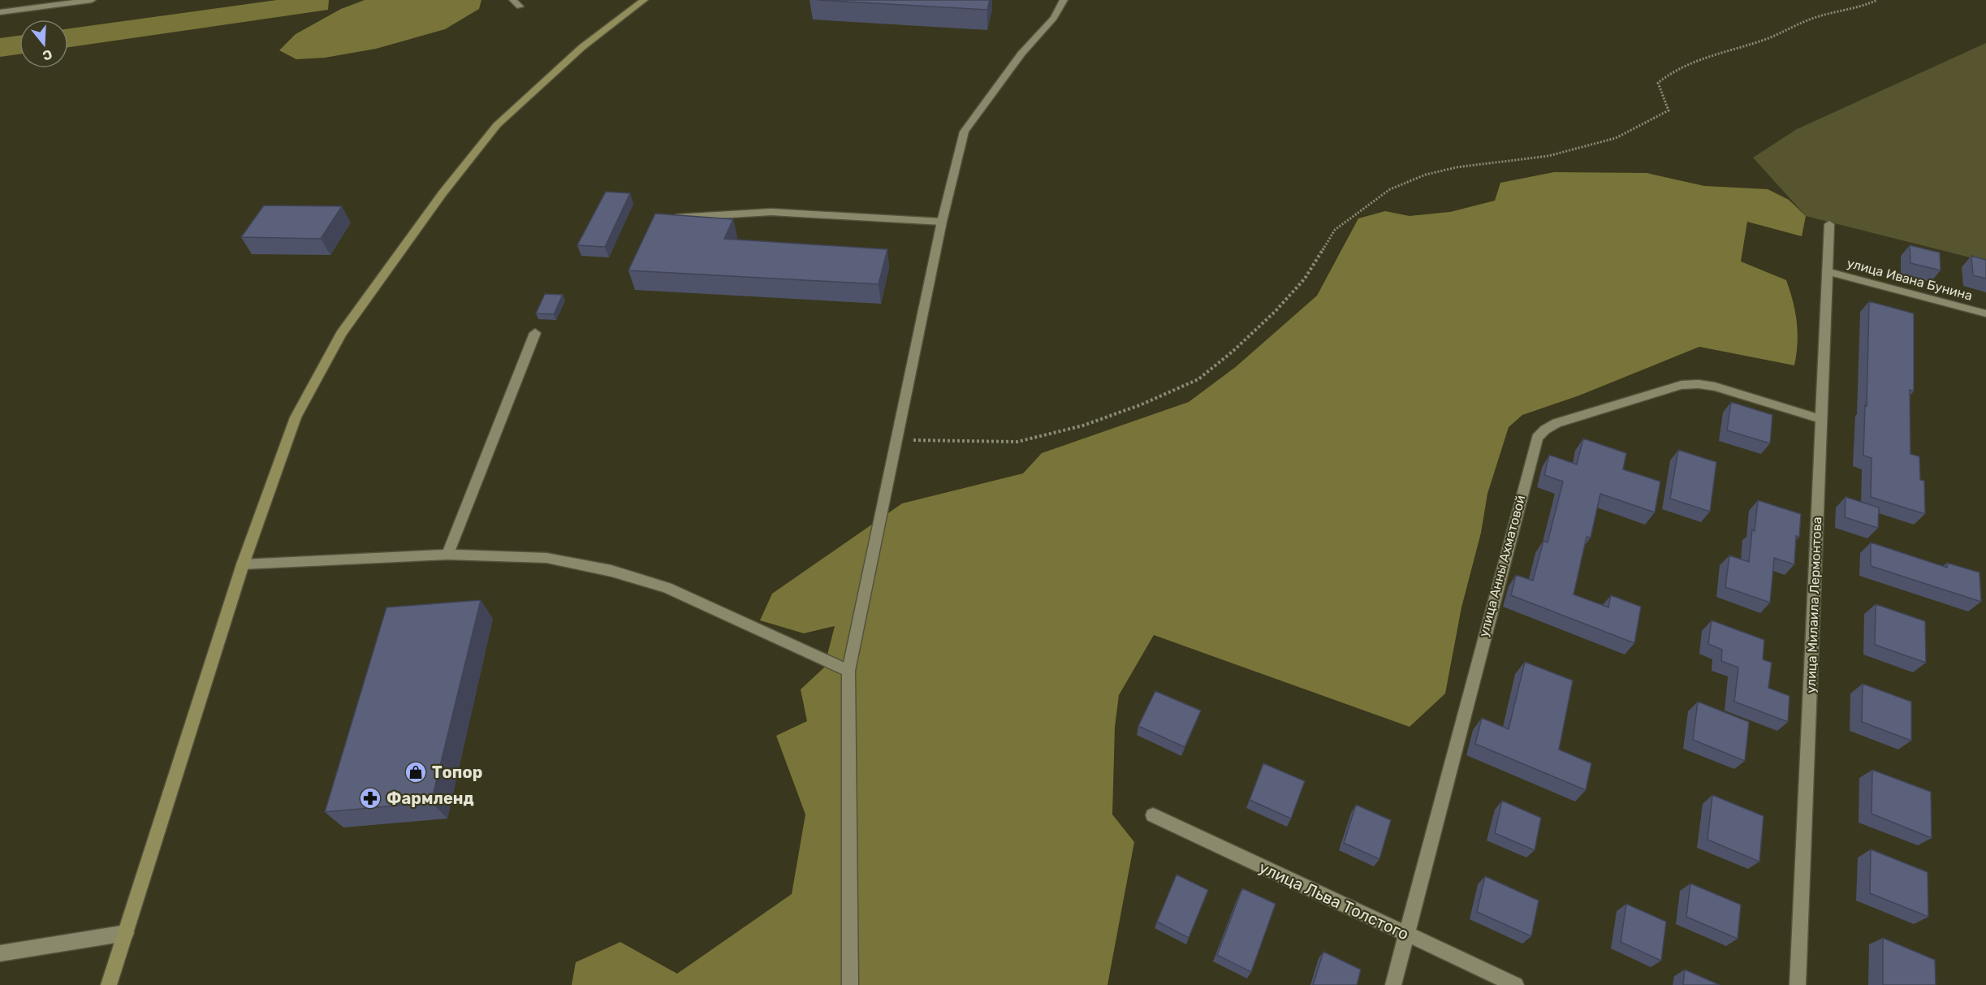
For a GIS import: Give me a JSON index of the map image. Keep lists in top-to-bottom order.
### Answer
{
  "streets": {
    "street": [
      "улица Ивана Бунина",
      "улица Анны Ахматовой",
      "улица Милаила Лермонтова",
      "улица Льва Толстого"
    ]
  },
  "crossings": [
    ["улица Ивана Бунина", "улица Милаила Лермонтова"],
    ["улица Анны Ахматовой", "улица Милаила Лермонтова"],
    ["улица Анны Ахматовой", "улица Льва Толстого"]
  ],
  "places": {
    "shop": ["Топор"],
    "pharmacy": ["Фармленд"]
  },
  "north": "bottom"
}
